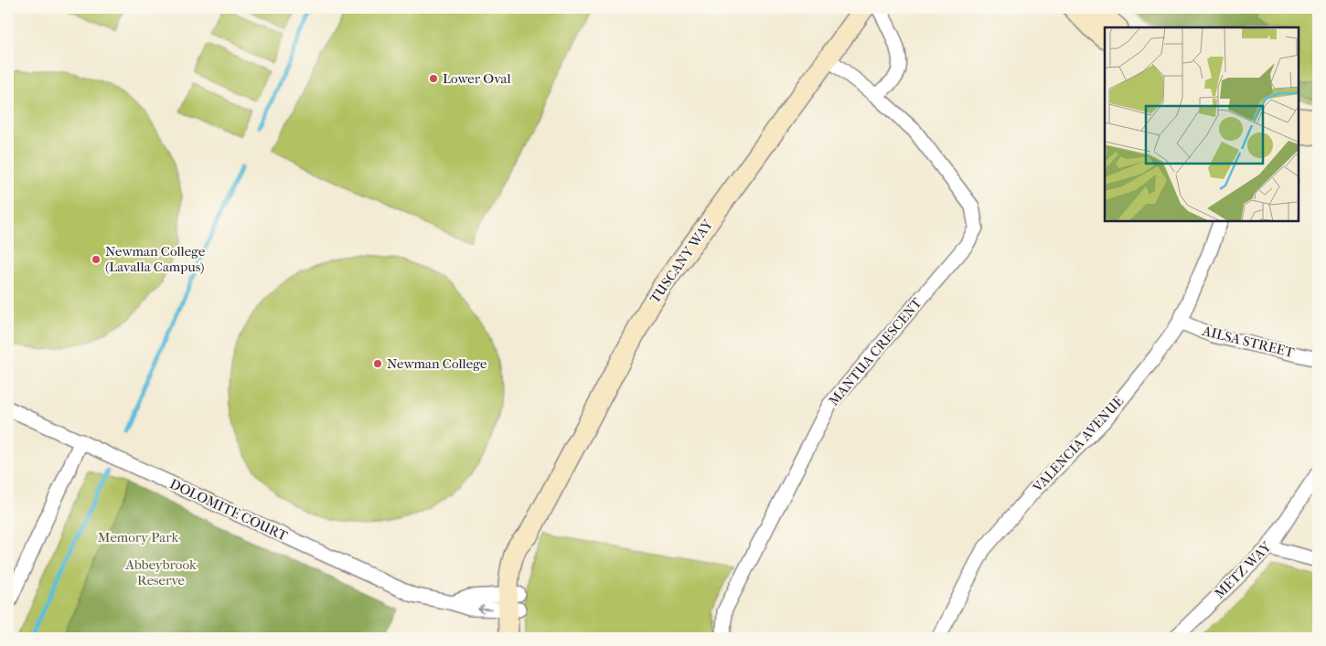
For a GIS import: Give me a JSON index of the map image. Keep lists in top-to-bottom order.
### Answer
{
  "streets": {
    "street": [
      "TUSCANY WAY",
      "AILSA STREET",
      "MANTUA CRESCENT",
      "VALENCIA AVENUE",
      "DOLOMITE COURT",
      "METZ WAY"
    ]
  },
  "crossings": [
    ["TUSCANY WAY", "MANTUA CRESCENT"],
    ["TUSCANY WAY", "DOLOMITE COURT"],
    ["AILSA STREET", "VALENCIA AVENUE"]
  ],
  "parks": ["Memory Park", "Abbeybrook Reserve"],
  "places": ["Lower Oval", "Newman College (Lavalla Campus)", "Newman College"]
}
